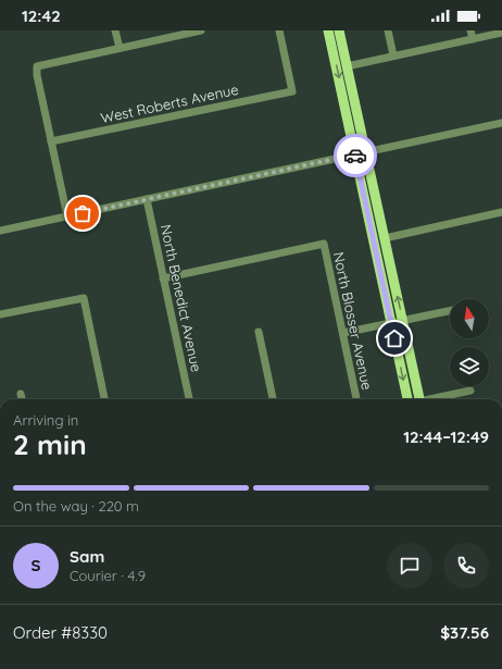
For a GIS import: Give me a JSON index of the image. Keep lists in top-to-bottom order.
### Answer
{
  "streets": {
    "street": ["West Roberts Avenue", "North Benedict Avenue", "North Blosser Avenue"]
  },
  "crossings": [
    ["North Benedict Avenue", "North Blosser Avenue"]
  ],
  "north": "top",
  "page": {
    "status": "12:42",
    "heading": ["2 min", "Arriving in", "12:44–12:49"],
    "panel": [
      "Sam",
      "Courier · 4.9",
      "Order #8330",
      "$37.56"
    ],
    "bar": "On the way · 220 m",
    "round": "S"
  }
}
